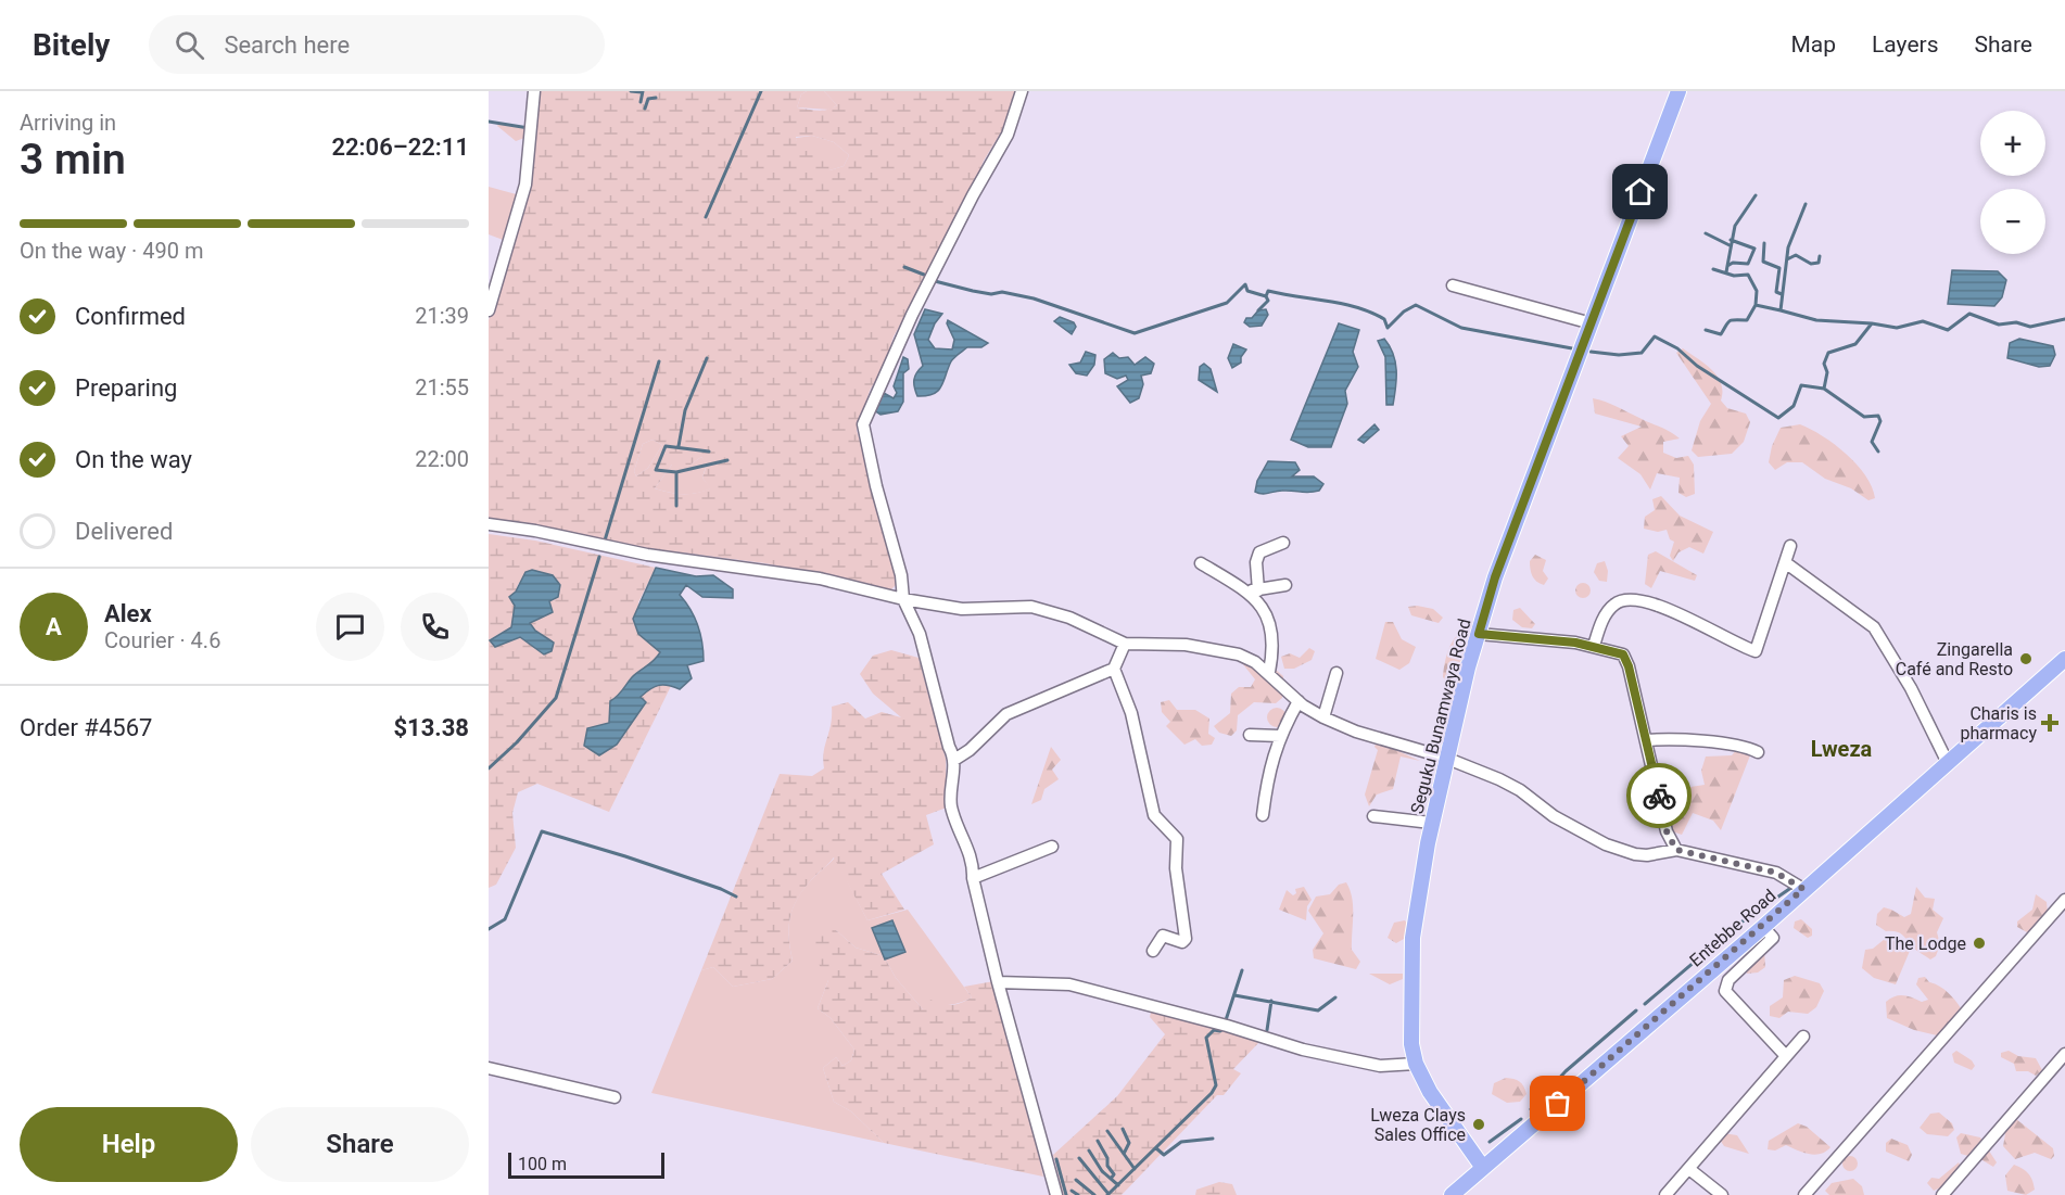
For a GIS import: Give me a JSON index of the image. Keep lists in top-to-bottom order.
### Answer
{
  "streets": {
    "main road": ["Seguku Bunamwaya Road", "Entebbe Road"]
  },
  "crossings": [
    ["Seguku Bunamwaya Road", "Entebbe Road"]
  ],
  "districts": ["Lweza"],
  "places": {
    "other": ["Zingarella Café and Resto", "The Lodge", "Lweza Clays Sales Office"],
    "health": ["Charis is pharmacy"]
  },
  "scale_bar": "100 m",
  "page": {
    "header": "Bitely",
    "search": "Search here",
    "nav": ["Map", "Layers", "Share"],
    "heading": ["3 min", "Arriving in", "22:06–22:11"],
    "panel": [
      "Alex",
      "Courier · 4.6",
      "Order #4567",
      "$13.38"
    ],
    "map_buttons": ["+", "−"],
    "bar": "On the way · 490 m",
    "list": [
      ["Confirmed", "21:39"],
      ["Preparing", "21:55"],
      ["On the way", "22:00"],
      "Delivered"
    ],
    "round": "A",
    "buttons": ["Help", "Share"],
    "scale": "100 m"
  }
}
